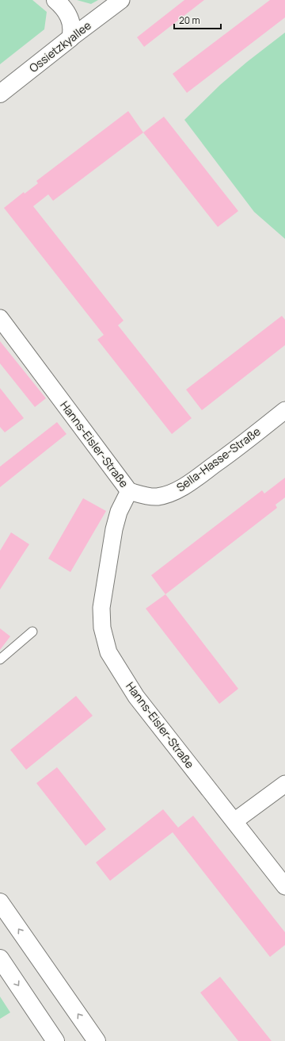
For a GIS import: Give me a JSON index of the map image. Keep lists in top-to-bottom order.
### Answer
{
  "streets": {
    "street": ["Ossietzkyallee", "Hanns-Eisler-Straße", "Sella-Hasse-Straße"]
  },
  "crossings": [
    ["Hanns-Eisler-Straße", "Sella-Hasse-Straße"]
  ],
  "scale_bar": "20 m"
}
